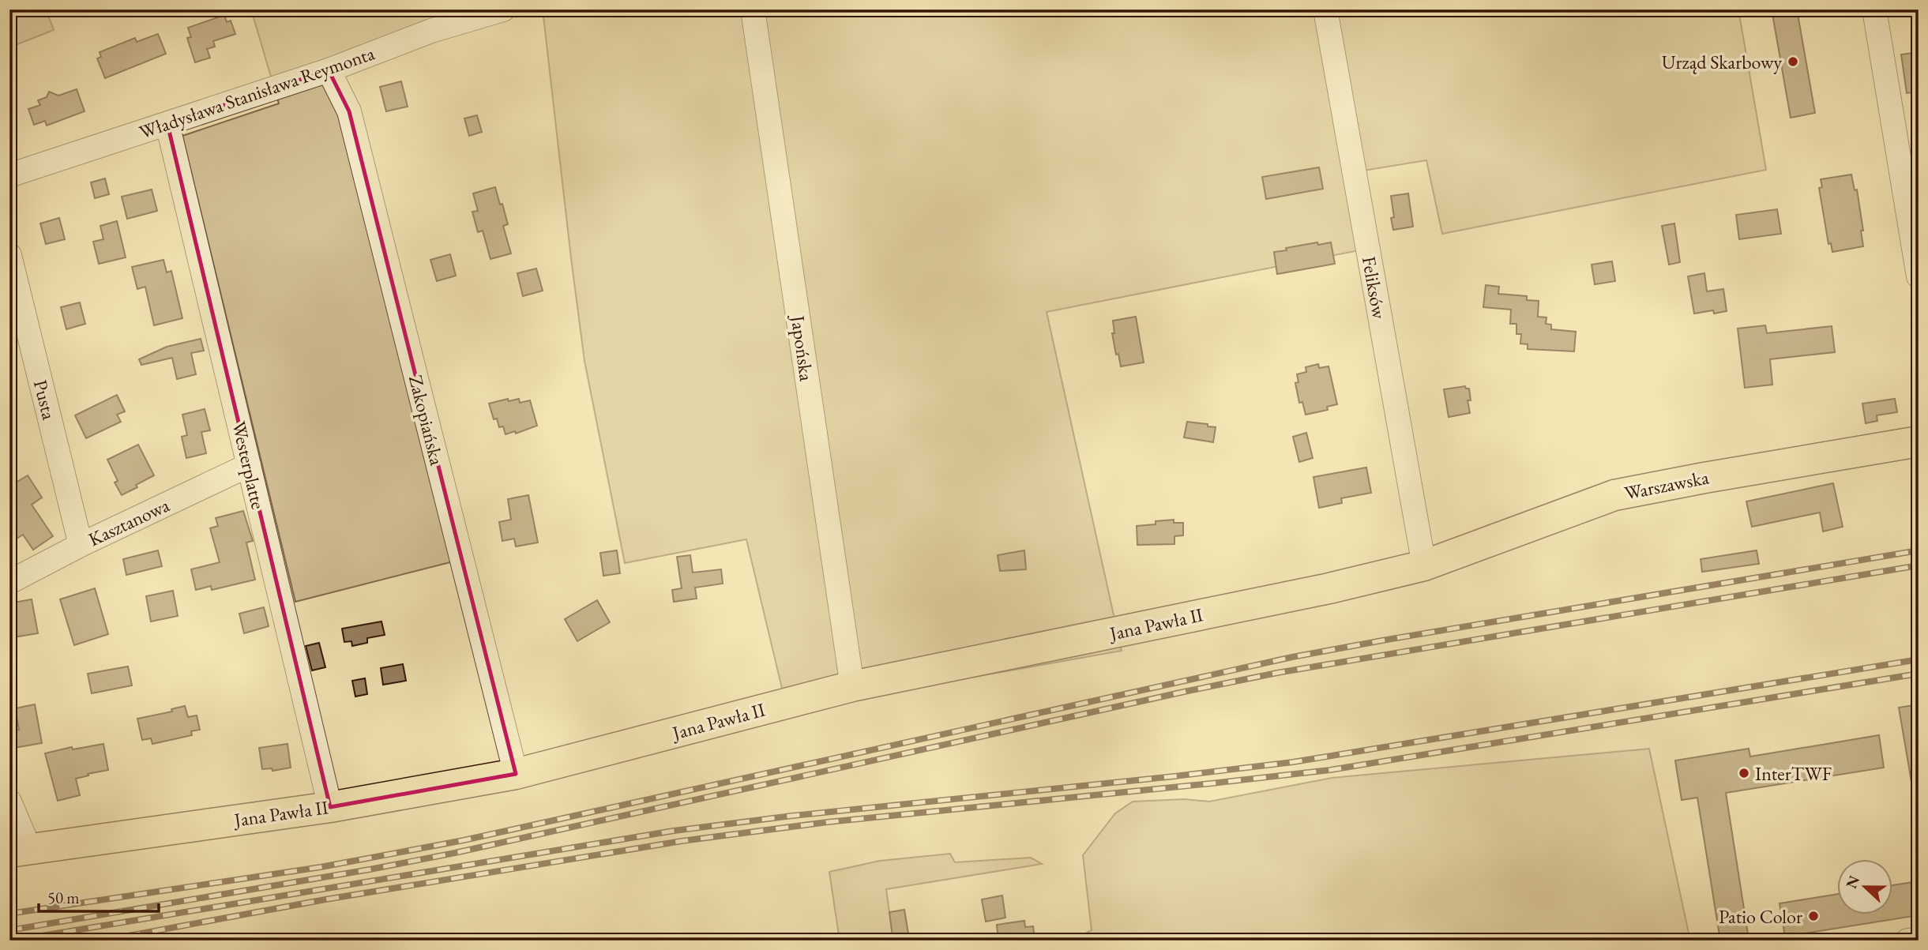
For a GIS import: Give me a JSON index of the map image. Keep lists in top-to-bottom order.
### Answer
{
  "streets": {
    "main road": ["Warszawska", "Jana Pawła II"],
    "street": [
      "Władysława Stanisława Reymonta",
      "Feliksów",
      "Japońska",
      "Pusta",
      "Zakopiańska",
      "Westerplatte",
      "Kasztanowa"
    ]
  },
  "crossings": [
    ["Władysława Stanisława Reymonta", "Zakopiańska"],
    ["Władysława Stanisława Reymonta", "Westerplatte"],
    ["Feliksów", "Warszawska"],
    ["Feliksów", "Jana Pawła II"],
    ["Japońska", "Jana Pawła II"],
    ["Pusta", "Kasztanowa"],
    ["Zakopiańska", "Jana Pawła II"],
    ["Westerplatte", "Kasztanowa"],
    ["Westerplatte", "Jana Pawła II"],
    ["Warszawska", "Jana Pawła II"]
  ],
  "places": ["Urząd Skarbowy", "InterTWF", "Patio Color"],
  "scale_bar": "50 m",
  "north": "left"
}
